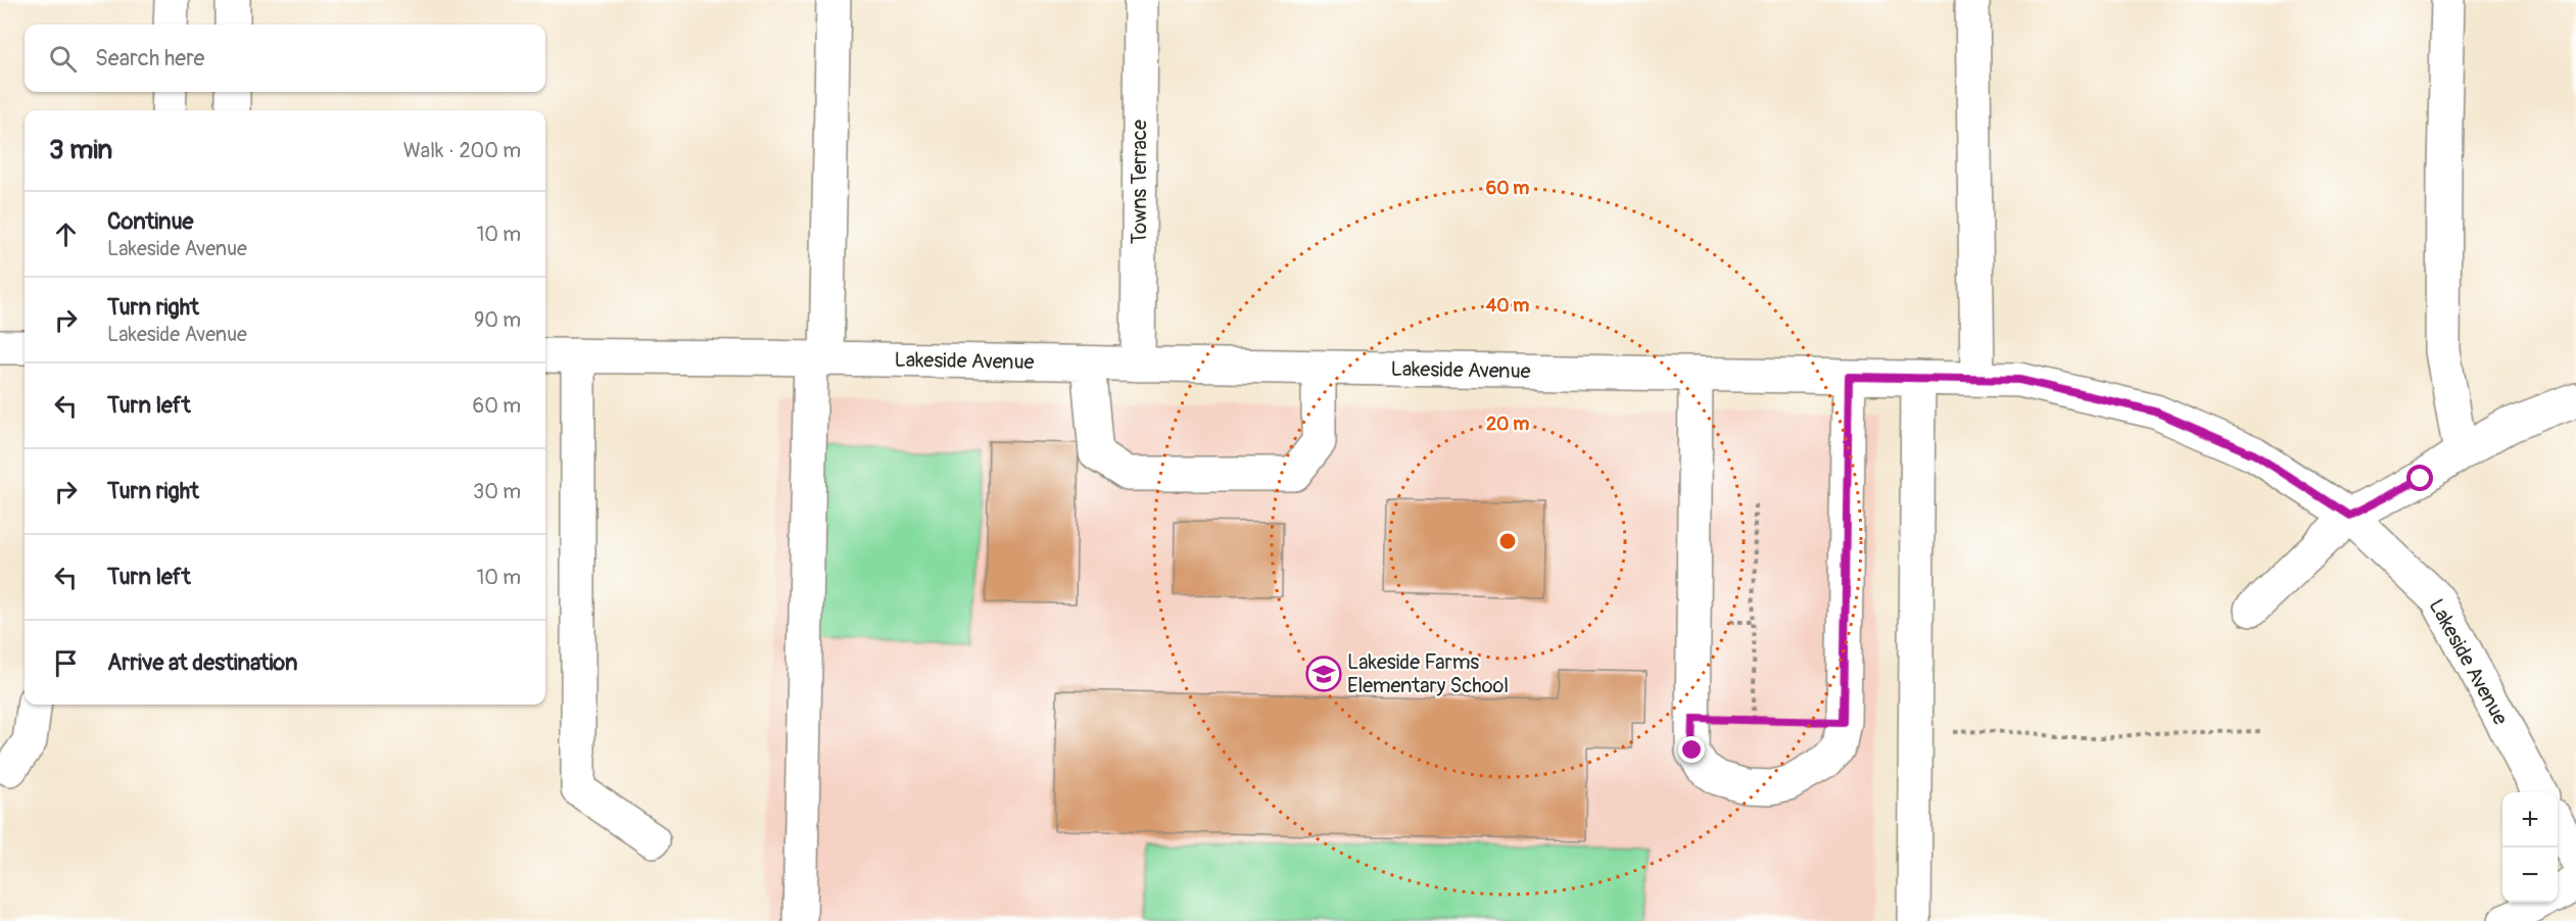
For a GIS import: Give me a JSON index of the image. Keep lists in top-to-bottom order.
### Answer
{
  "streets": {
    "street": ["Towns Terrace", "Lakeside Avenue"]
  },
  "crossings": [
    ["Towns Terrace", "Lakeside Avenue"]
  ],
  "places": {
    "school or university": ["Lakeside Farms Elementary School"]
  },
  "page": {
    "search": "Search here",
    "heading": ["3 min", "Walk · 200 m"],
    "list": [
      ["Continue", "Lakeside Avenue", "10 m"],
      ["Turn right", "Lakeside Avenue", "90 m"],
      ["Turn left", "60 m"],
      ["Turn right", "30 m"],
      ["Turn left", "10 m"],
      "Arrive at destination"
    ],
    "map_buttons": ["+", "−"]
  },
  "rings": ["60 m", "40 m", "20 m"]
}
